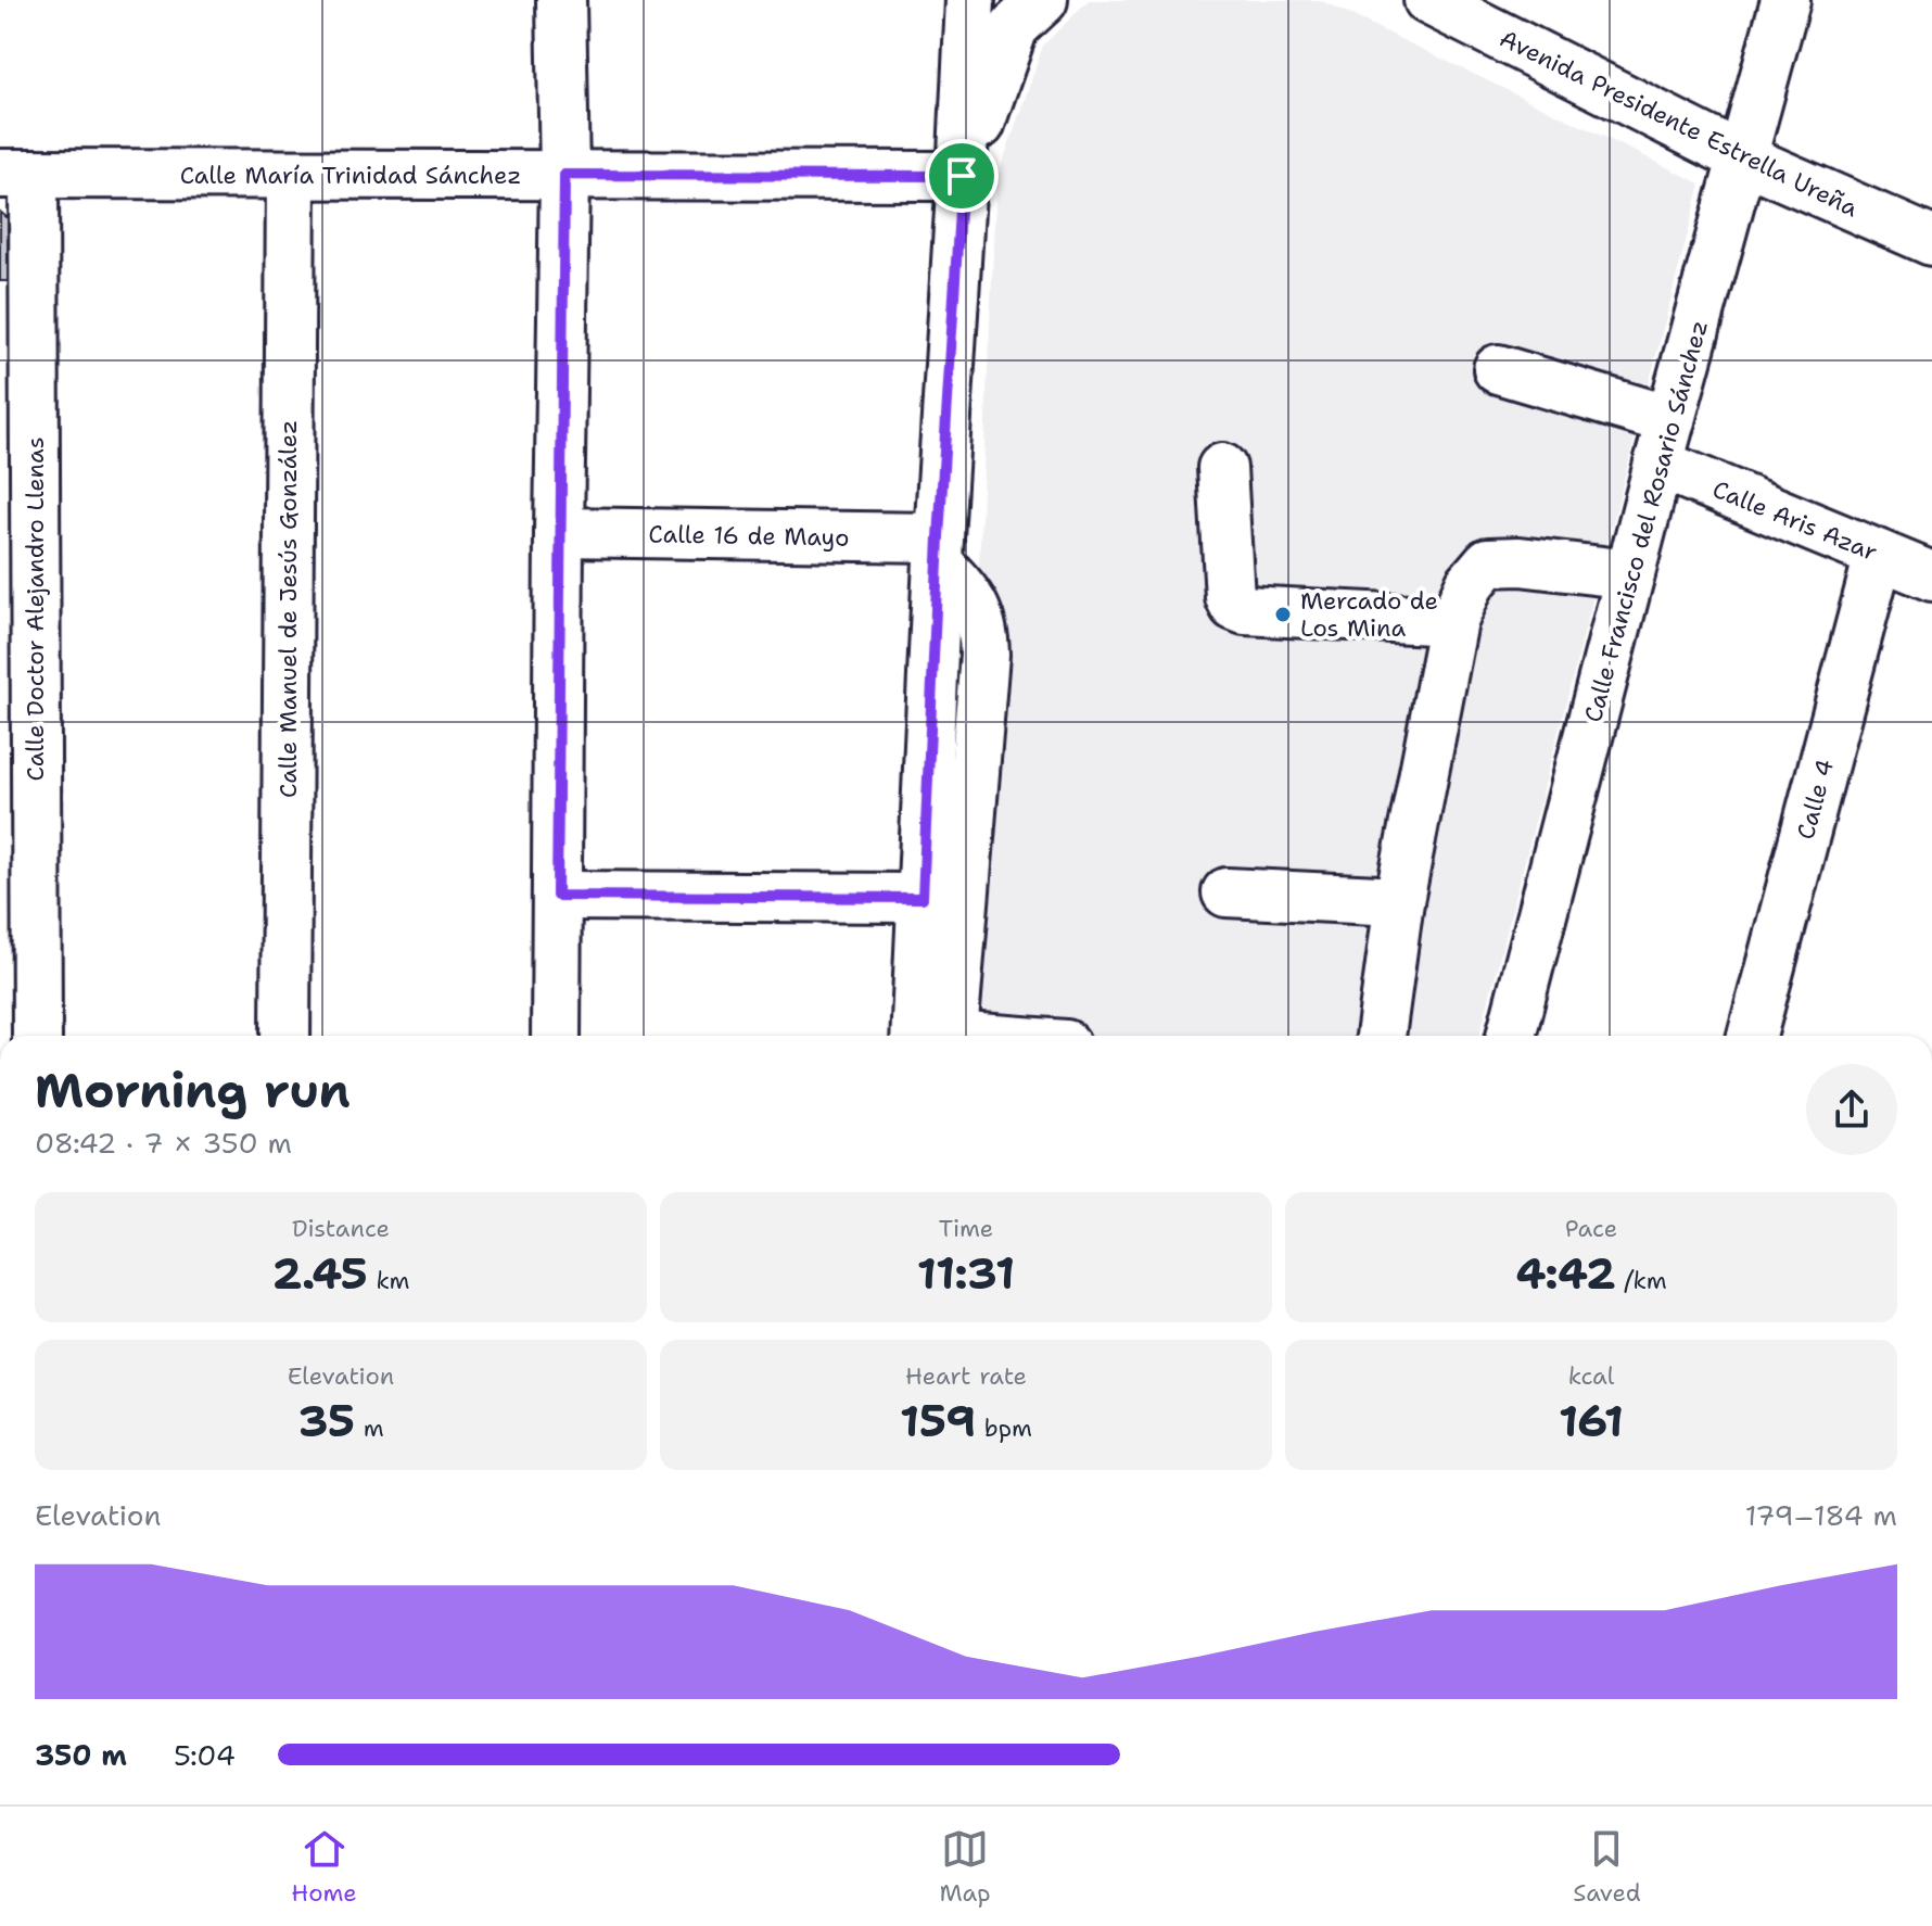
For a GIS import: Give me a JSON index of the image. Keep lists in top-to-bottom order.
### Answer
{
  "streets": {
    "street": [
      "Avenida Presidente Estrella Ureña",
      "Calle María Trinidad Sánchez",
      "Calle Aris Azar",
      "Calle Francisco del Rosario Sánchez",
      "Calle 16 de Mayo",
      "Calle Doctor Alejandro Llenas",
      "Calle Manuel de Jesús González",
      "Calle 4"
    ]
  },
  "crossings": [
    ["Avenida Presidente Estrella Ureña", "Calle Francisco del Rosario Sánchez"],
    ["Calle María Trinidad Sánchez", "Calle Doctor Alejandro Llenas"],
    ["Calle María Trinidad Sánchez", "Calle Manuel de Jesús González"],
    ["Calle Aris Azar", "Calle Francisco del Rosario Sánchez"],
    ["Calle Aris Azar", "Calle 4"]
  ],
  "places": ["Mercado de Los Mina"],
  "page": {
    "heading": ["Morning run", "08:42 · 7 × 350 m"],
    "stats": [
      ["Distance", "2.45 km"],
      ["Time", "11:31"],
      ["Pace", "4:42 /km"],
      ["Elevation", "35 m"],
      ["Heart rate", "159 bpm"],
      ["kcal", "161"]
    ],
    "chart": ["Elevation", "179–184 m"],
    "list": [
      {
        "name": "350 m",
        "note": "5:04"
      }
    ],
    "tabs": ["Home", "Map", "Saved"]
  }
}
